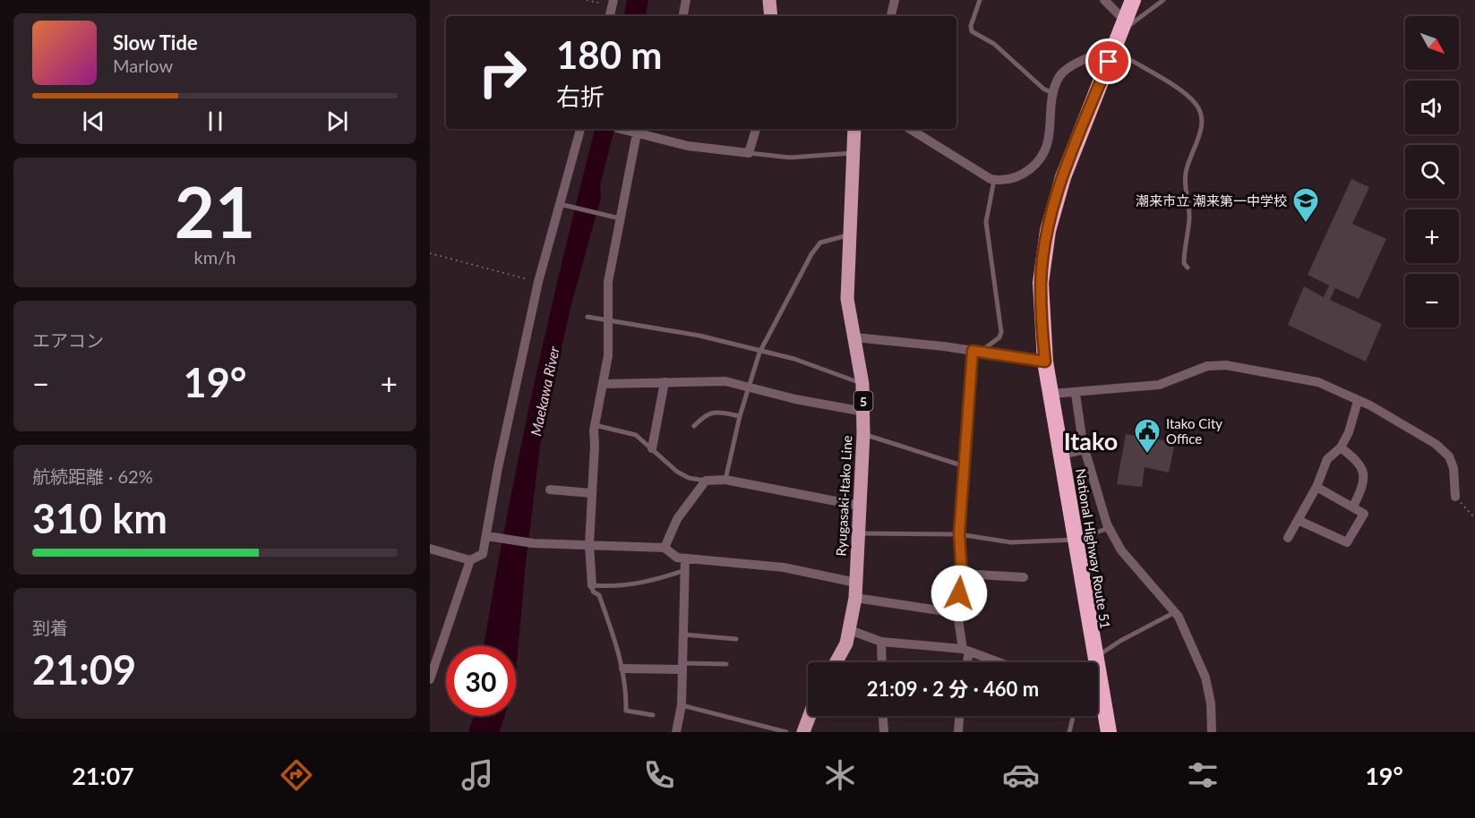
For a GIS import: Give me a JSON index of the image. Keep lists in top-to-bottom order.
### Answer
{
  "streets": {
    "highway": ["National Highway Route 51"],
    "main road": ["5", "Ryugasaki-Itako Line"]
  },
  "districts": ["Itako"],
  "water": ["Maekawa River"],
  "places": {
    "school or university": ["潮来市立 潮来第一中学校"],
    "public building": ["Itako City Office"]
  },
  "north": "bottom right",
  "page": {
    "map_buttons": ["+", "−"],
    "turn": ["180 m", "右折"],
    "song": ["Slow Tide", "Marlow"],
    "tile": [
      ["21", "km/h"],
      "エアコン",
      ["航続距離 · 62%", "310 km"],
      ["到着", "21:09"]
    ],
    "heat": ["−", "19°", "+"],
    "limit": "30",
    "trip": "21:09 · 2 分 · 460 m",
    "tabs": ["21:07", "19°"]
  }
}
